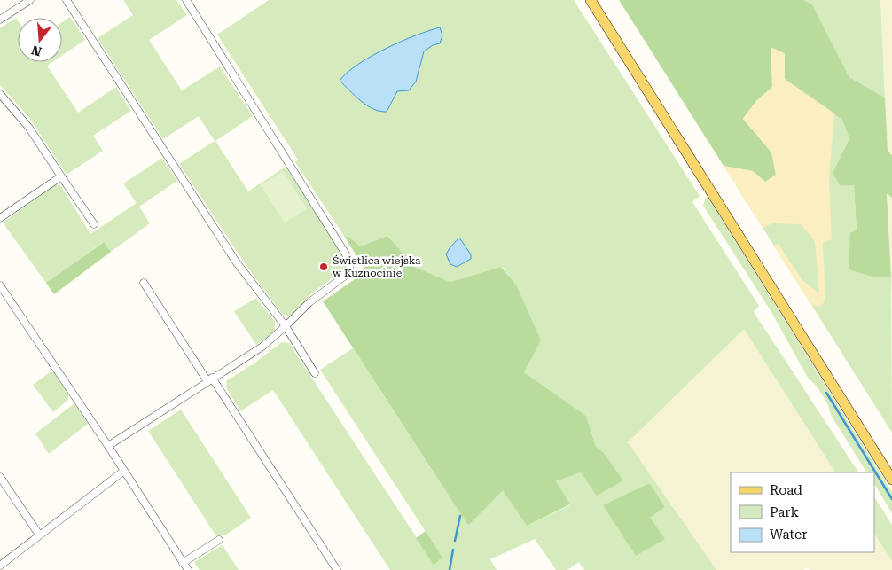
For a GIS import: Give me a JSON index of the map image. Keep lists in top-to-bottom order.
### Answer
{
  "places": ["Świetlica wiejska w Kuznocinie"],
  "legend": ["Road", "Park", "Water"],
  "north": "bottom"
}
